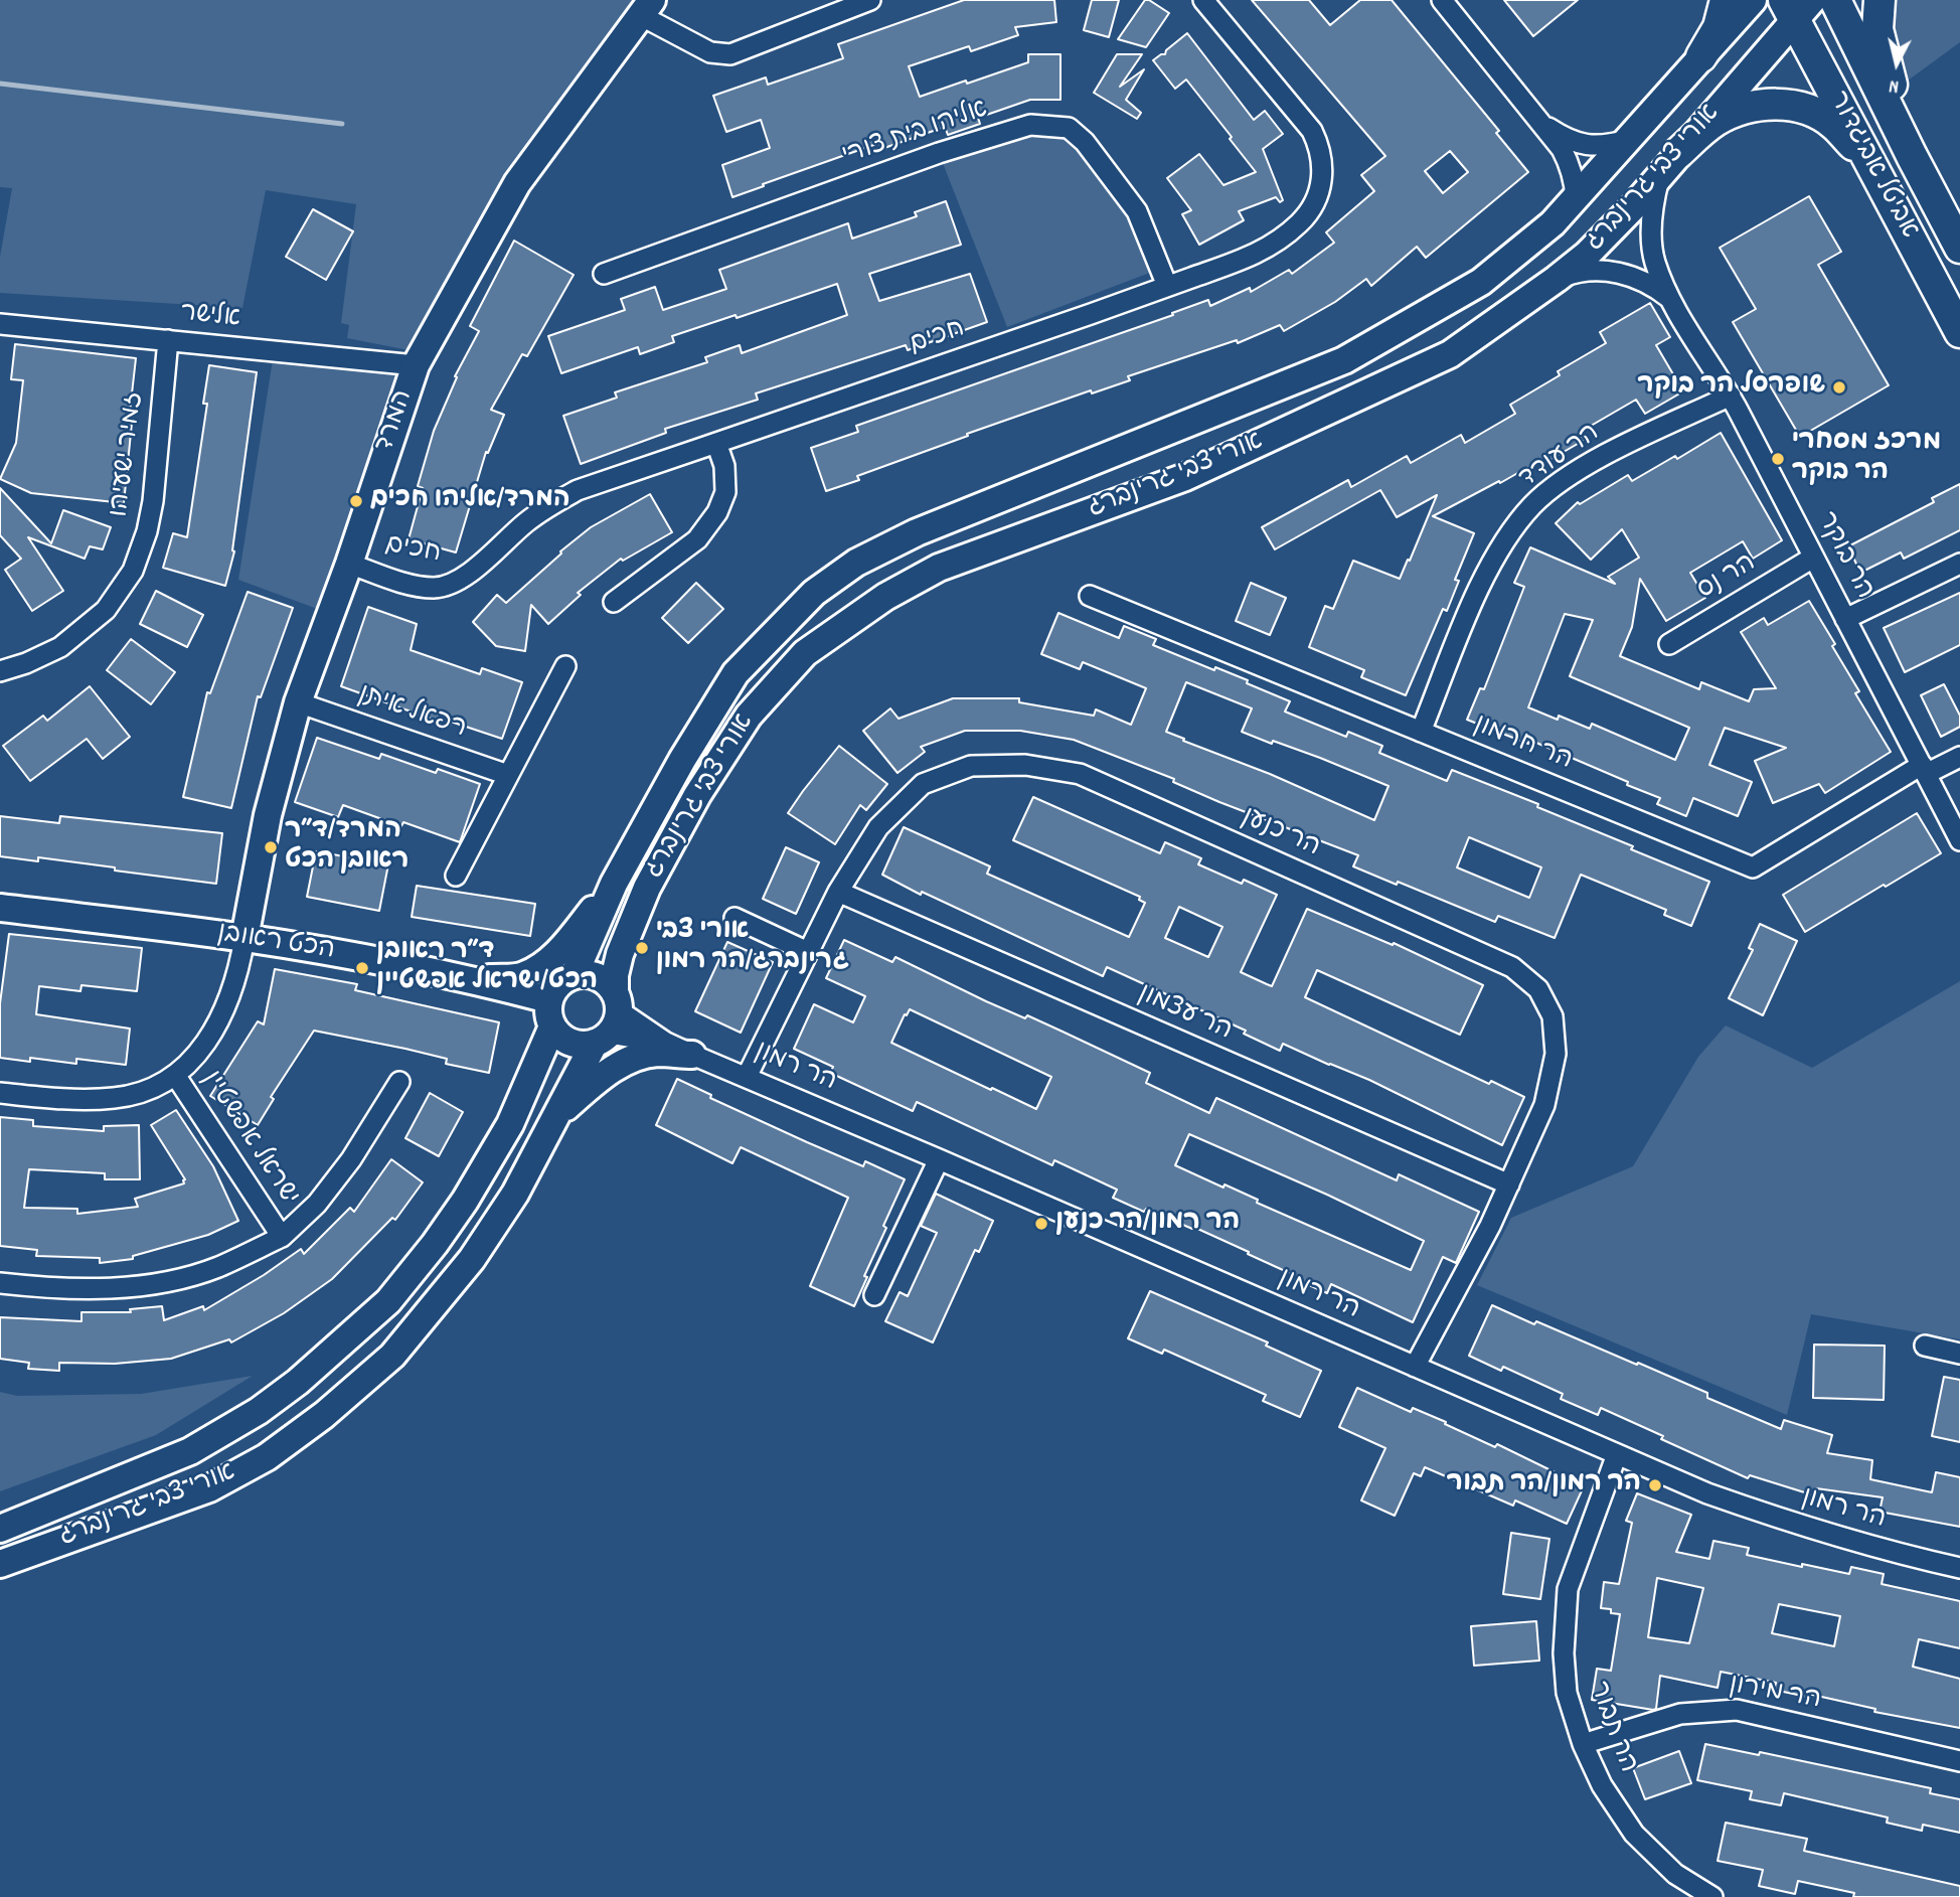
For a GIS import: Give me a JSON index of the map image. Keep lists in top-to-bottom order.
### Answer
{
  "streets": {
    "main road": [
      "אביטל אביגדור",
      "אורי צבי גרינברג",
      "המרד",
      "הכט ראובן"
    ],
    "street": [
      "אליהו בית צורי",
      "אלישר",
      "חכים",
      "זמיר ישעיהו",
      "הר עודד",
      "הר בוקר",
      "הר נס",
      "רפאל איתן",
      "הר חרמון",
      "הר כנען",
      "הר עצמון",
      "הר רמון",
      "ישראל אפשטיין",
      "הר מירון",
      "הר תבור"
    ]
  },
  "crossings": [
    ["אליהו בית צורי", "חכים"],
    ["אביטל אביגדור", "אורי צבי גרינברג"],
    ["אורי צבי גרינברג", "הר בוקר"],
    ["אורי צבי גרינברג", "הכט ראובן"],
    ["אורי צבי גרינברג", "הר רמון"],
    ["אלישר", "המרד"],
    ["אלישר", "זמיר ישעיהו"],
    ["חכים", "המרד"],
    ["המרד", "רפאל איתן"],
    ["המרד", "הכט ראובן"],
    ["הר עודד", "הר בוקר"],
    ["הר עודד", "הר חרמון"],
    ["הר בוקר", "הר נס"],
    ["הר בוקר", "הר חרמון"],
    ["הר כנען", "הר עצמון"],
    ["הר כנען", "הר רמון"],
    ["הכט ראובן", "הר רמון"],
    ["הר רמון", "הר תבור"],
    ["הר מירון", "הר תבור"]
  ],
  "places": [
    "שופרסל הר בוקר",
    "מרכז מסחרי הר בוקר",
    "המרד/אליהו חכים",
    "המרד/ד״ר ראובן הכט",
    "אורי צבי גרינברג/הר רמון",
    "ד״ר ראובן הכט/ישראל אפשטיין",
    "הר רמון/הר כנען",
    "הר רמון/הר תבור"
  ],
  "north": "bottom"
}
